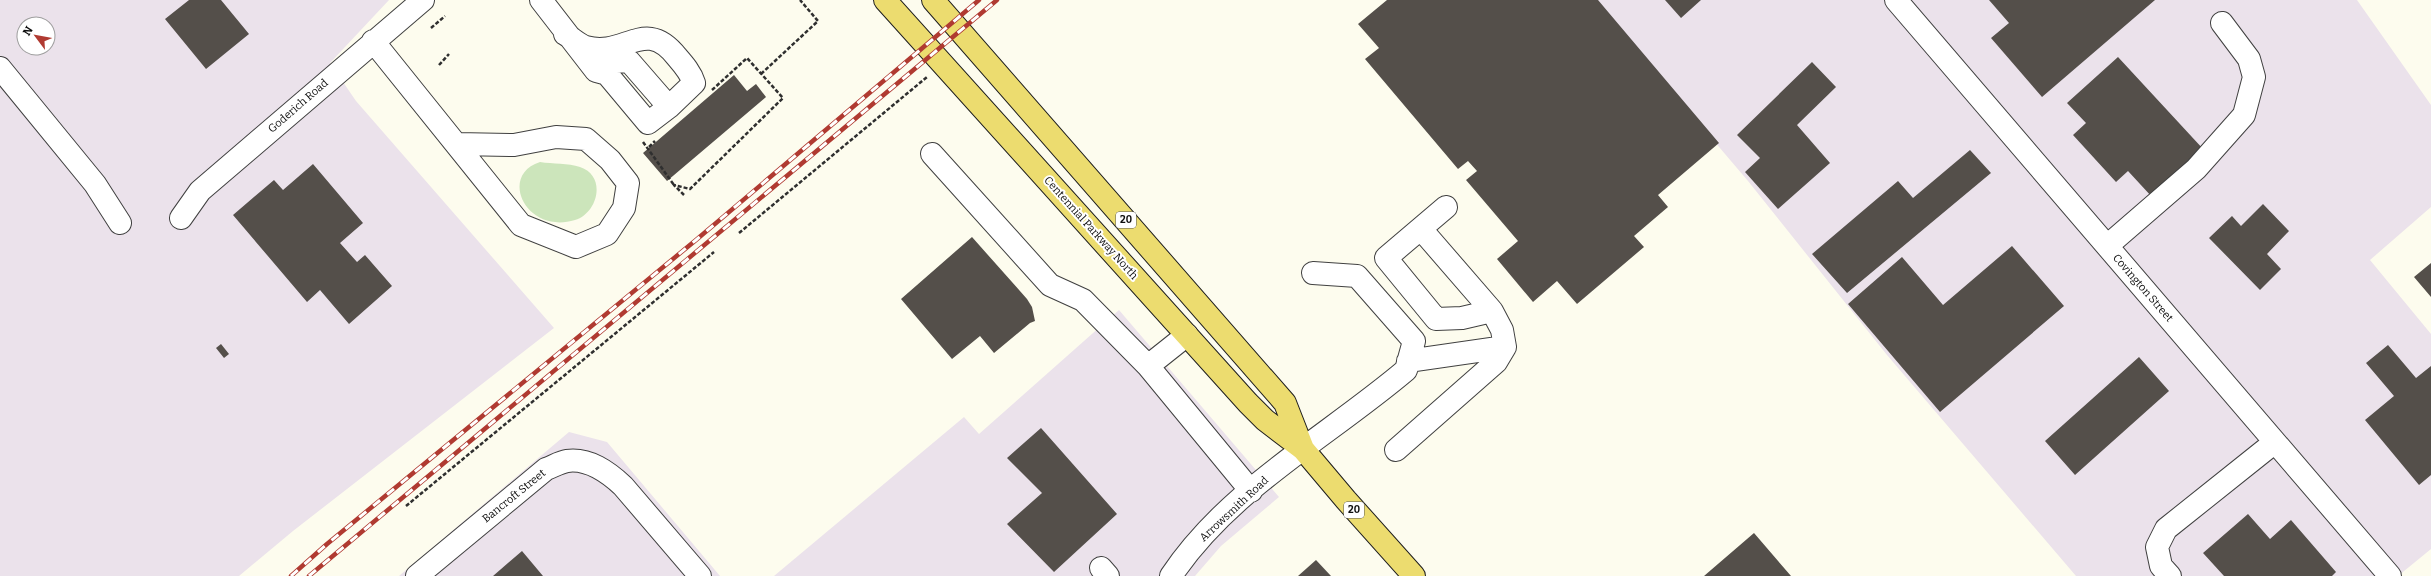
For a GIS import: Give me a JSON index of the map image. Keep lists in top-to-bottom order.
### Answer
{
  "streets": {
    "main road": ["20", "Centennial Parkway North"],
    "street": [
      "Goderich Road",
      "Covington Street",
      "Bancroft Street",
      "Arrowsmith Road"
    ]
  },
  "crossings": [
    ["Centennial Parkway North", "Arrowsmith Road"]
  ],
  "north": "top left"
}
